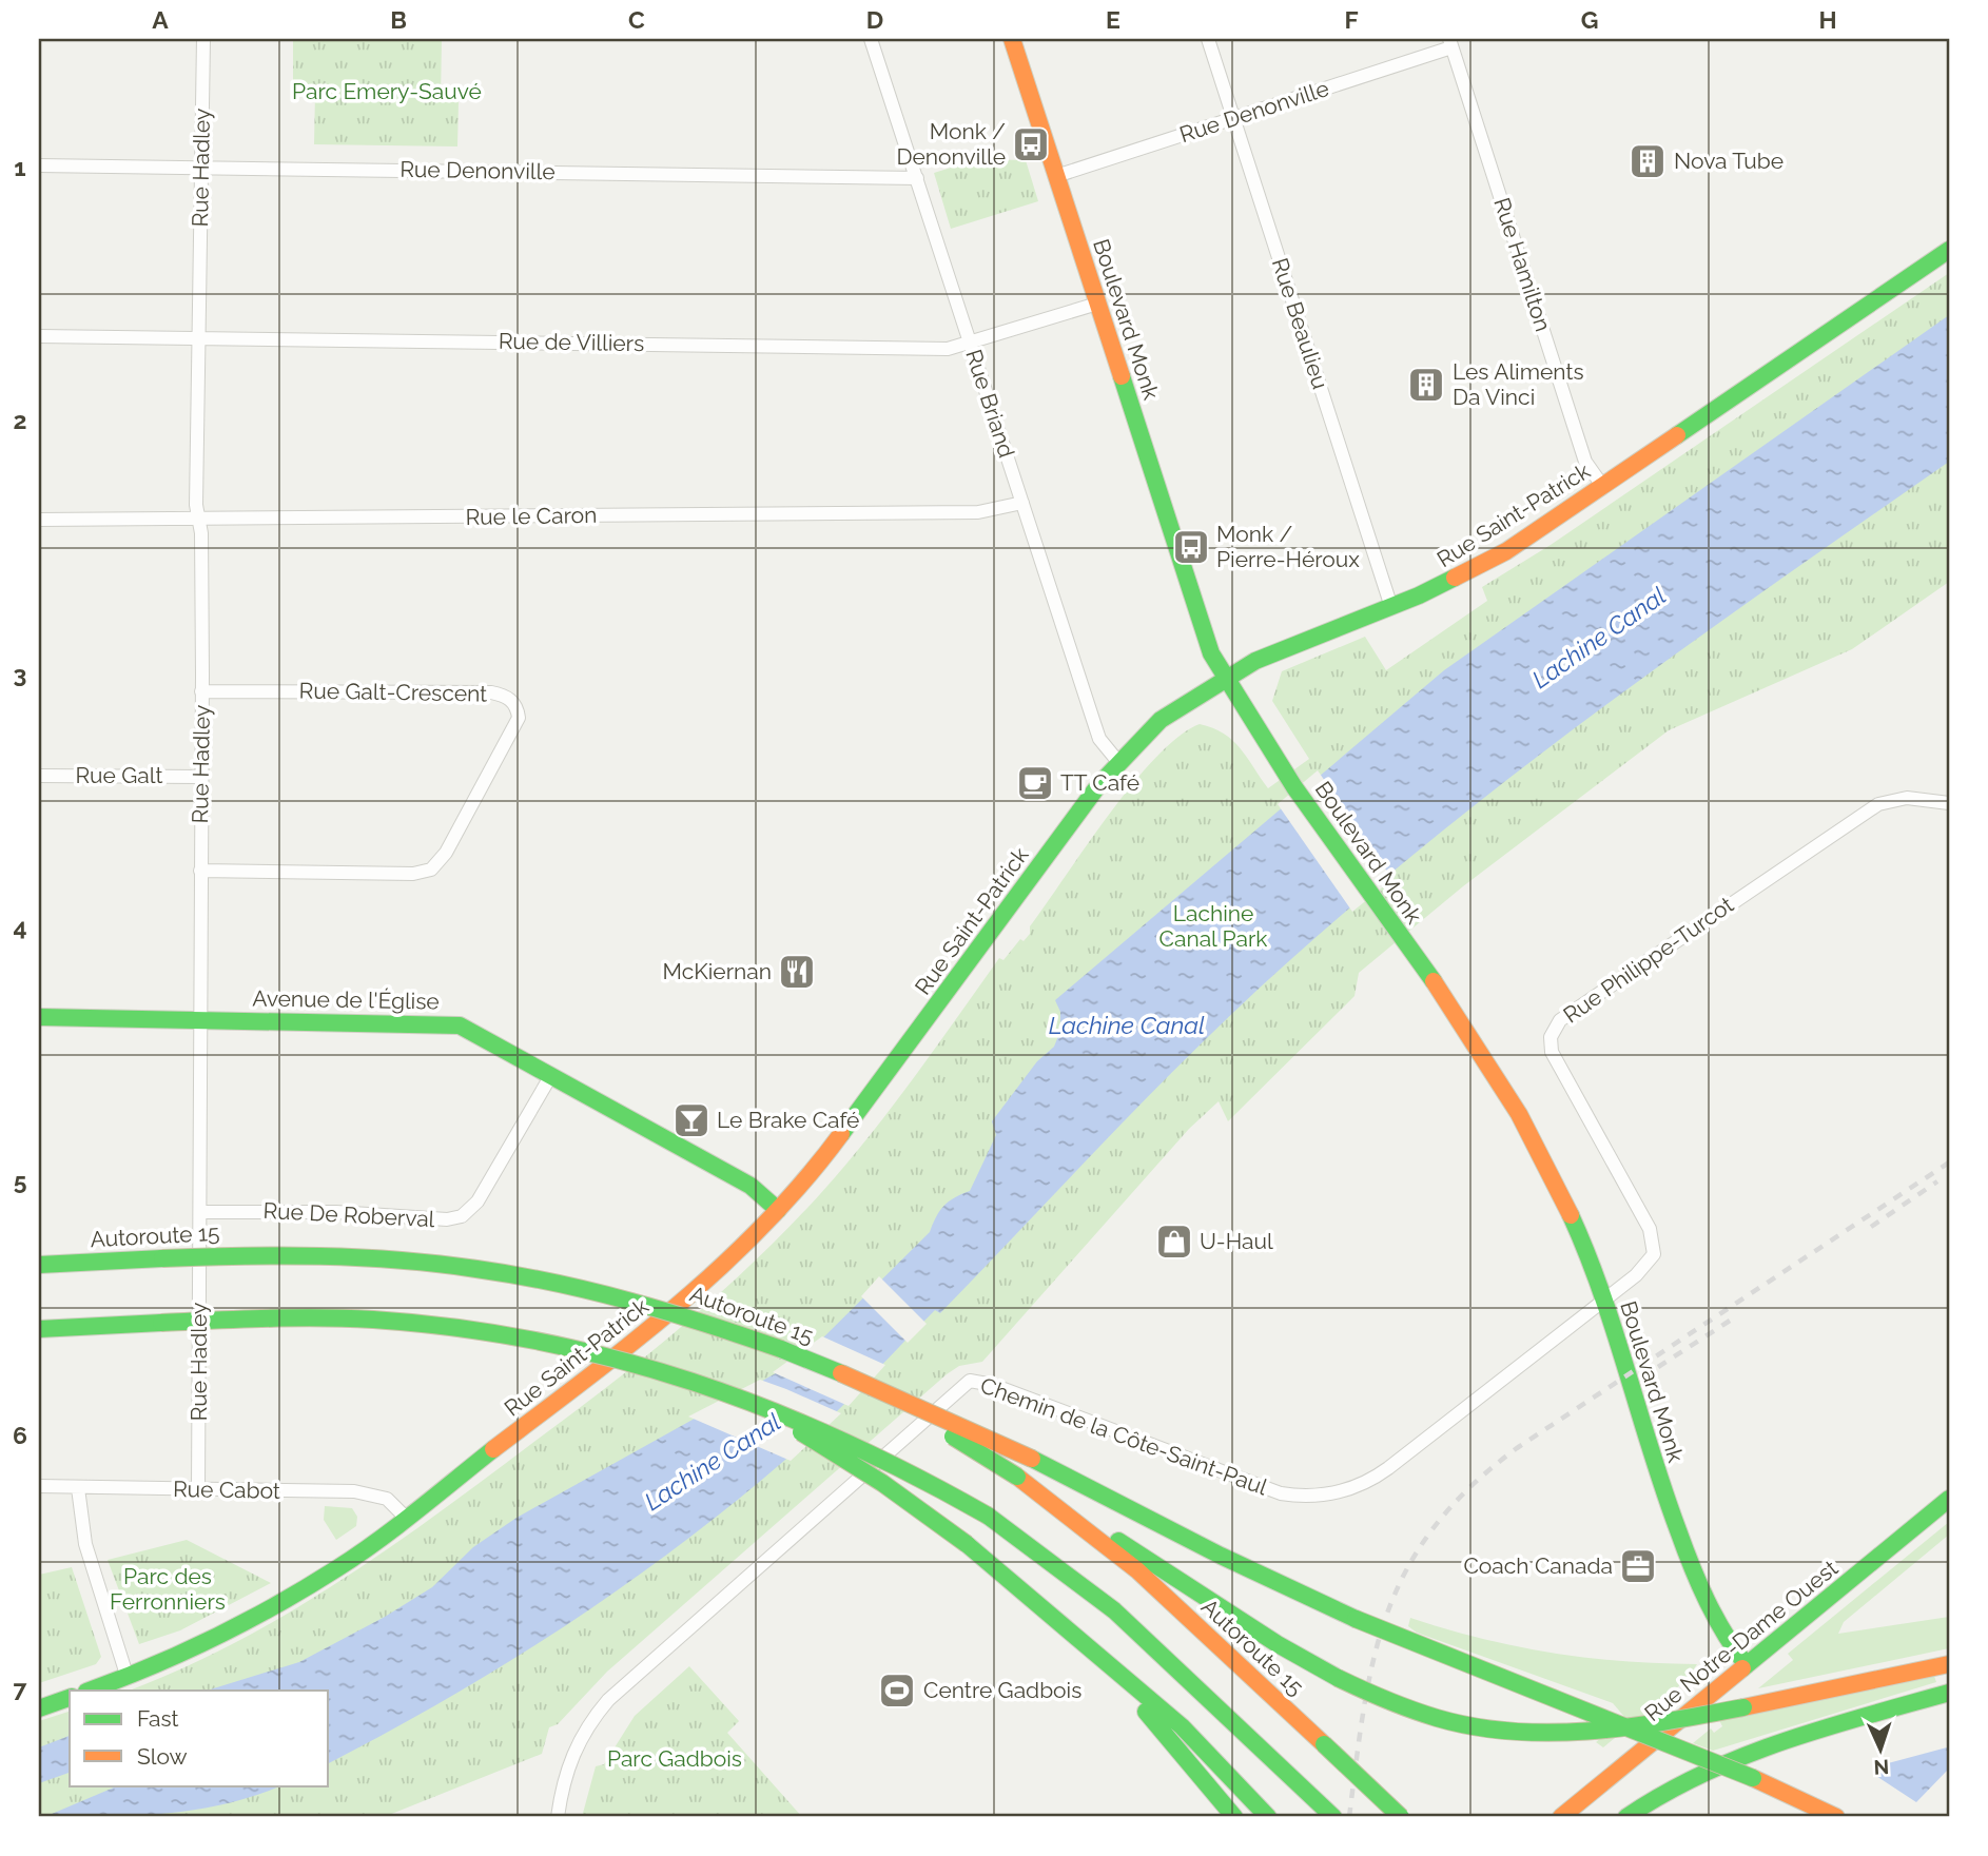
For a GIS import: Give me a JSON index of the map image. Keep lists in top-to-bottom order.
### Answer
{
  "streets": {
    "main road": [
      "Boulevard Monk",
      "Rue Saint-Patrick",
      "Avenue de l'Église",
      "Autoroute 15",
      "Rue Notre-Dame Ouest"
    ],
    "street": [
      "Rue Denonville",
      "Rue Hadley",
      "Rue Hamilton",
      "Rue Beaulieu",
      "Rue de Villiers",
      "Rue Briand",
      "Rue le Caron",
      "Rue Galt-Crescent",
      "Rue Galt",
      "Rue Philippe-Turcot",
      "Rue De Roberval",
      "Chemin de la Côte-Saint-Paul",
      "Rue Cabot"
    ]
  },
  "crossings": [
    ["Rue Denonville", "Rue Hadley"],
    ["Rue Denonville", "Rue Hamilton"],
    ["Rue Denonville", "Boulevard Monk"],
    ["Rue Denonville", "Rue Beaulieu"],
    ["Rue Denonville", "Rue Briand"],
    ["Rue Hadley", "Rue de Villiers"],
    ["Rue Hadley", "Rue le Caron"],
    ["Rue Hadley", "Rue Galt-Crescent"],
    ["Rue Hadley", "Rue Galt"],
    ["Rue Hadley", "Avenue de l'Église"],
    ["Rue Hadley", "Rue De Roberval"],
    ["Rue Hadley", "Rue Cabot"],
    ["Rue Hamilton", "Rue Saint-Patrick"],
    ["Boulevard Monk", "Rue de Villiers"],
    ["Boulevard Monk", "Rue Saint-Patrick"],
    ["Boulevard Monk", "Rue Philippe-Turcot"],
    ["Boulevard Monk", "Chemin de la Côte-Saint-Paul"],
    ["Boulevard Monk", "Rue Notre-Dame Ouest"],
    ["Rue Beaulieu", "Rue Saint-Patrick"],
    ["Rue de Villiers", "Rue Briand"],
    ["Rue Briand", "Rue Saint-Patrick"],
    ["Rue Briand", "Rue le Caron"],
    ["Rue Saint-Patrick", "Avenue de l'Église"],
    ["Rue Saint-Patrick", "Rue Cabot"],
    ["Rue Philippe-Turcot", "Chemin de la Côte-Saint-Paul"],
    ["Avenue de l'Église", "Rue De Roberval"]
  ],
  "water": ["Lachine Canal"],
  "parks": [
    "Parc Emery-Sauvé",
    "Lachine Canal Park",
    "Parc des Ferronniers",
    "Parc Gadbois"
  ],
  "places": {
    "bus stop": ["Monk / Denonville", "Monk / Pierre-Héroux"],
    "building": ["Nova Tube", "Les Aliments Da Vinci"],
    "cafe": ["TT Café"],
    "restaurant": ["McKiernan"],
    "bar": ["Le Brake Café"],
    "shop": ["U-Haul"],
    "office": ["Coach Canada"],
    "sports": ["Centre Gadbois"]
  },
  "legend": ["Fast", "Slow"],
  "north": "bottom",
  "grid": {
    "columns": [
      "A",
      "B",
      "C",
      "D",
      "E",
      "F",
      "G",
      "H"
    ],
    "rows": [
      "1",
      "2",
      "3",
      "4",
      "5",
      "6",
      "7"
    ]
  }
}
